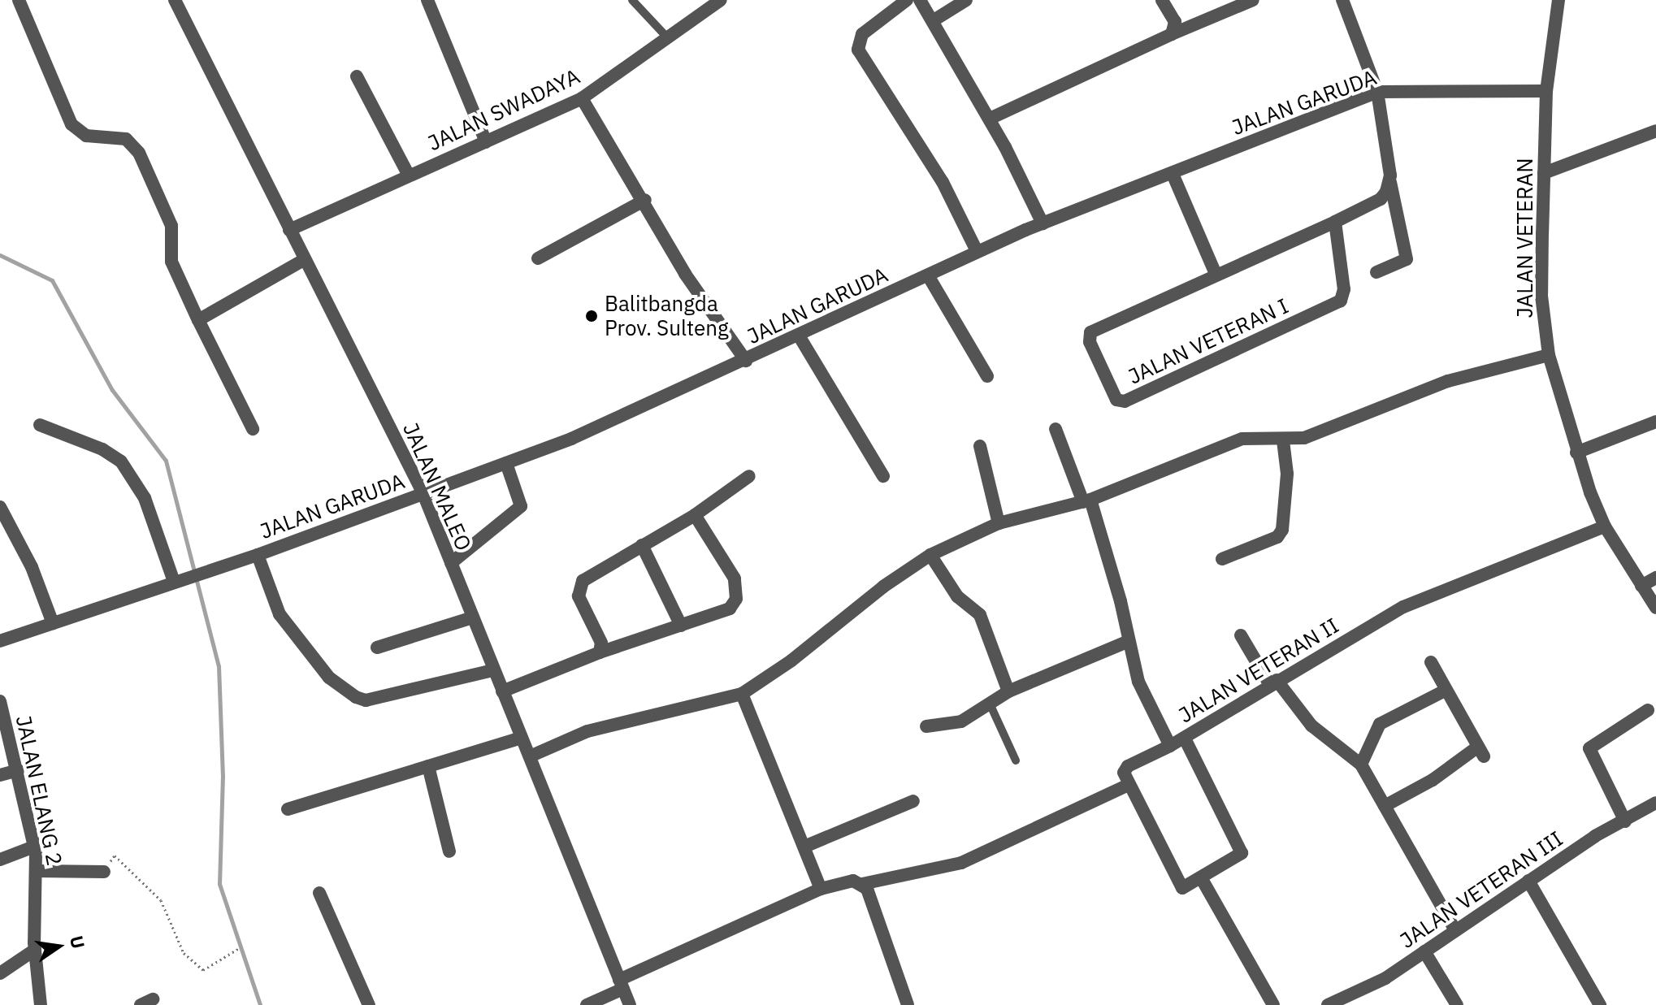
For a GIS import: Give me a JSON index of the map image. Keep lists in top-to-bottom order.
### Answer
{
  "streets": {
    "street": [
      "JALAN GARUDA",
      "JALAN SWADAYA",
      "JALAN VETERAN",
      "JALAN VETERAN I",
      "JALAN MALEO",
      "JALAN VETERAN II",
      "JALAN ELANG 2",
      "JALAN VETERAN III"
    ]
  },
  "crossings": [
    ["JALAN GARUDA", "JALAN VETERAN"],
    ["JALAN GARUDA", "JALAN MALEO"],
    ["JALAN SWADAYA", "JALAN MALEO"],
    ["JALAN VETERAN", "JALAN VETERAN II"]
  ],
  "places": ["Balitbangda Prov. Sulteng"],
  "north": "right"
}
